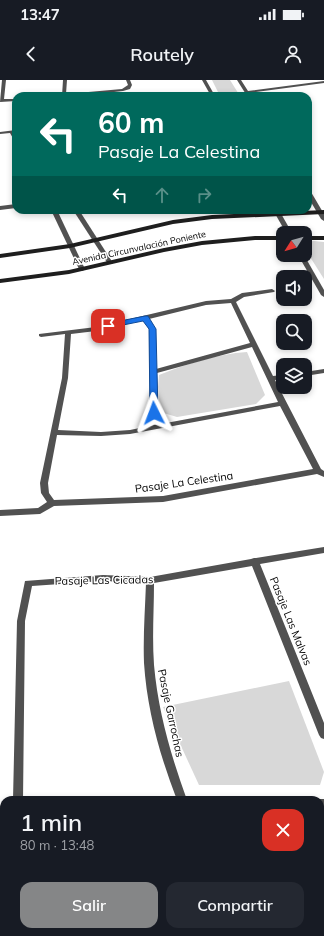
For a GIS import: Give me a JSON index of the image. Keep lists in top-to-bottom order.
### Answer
{
  "streets": {
    "street": [
      "Avenida Circunvalación Poniente",
      "Pasaje La Celestina",
      "Pasaje Las Cicadas",
      "Pasaje Las Malvas",
      "Pasaje Garrochas"
    ]
  },
  "crossings": [
    ["Pasaje Las Cicadas", "Pasaje Las Malvas"],
    ["Pasaje Las Cicadas", "Pasaje Garrochas"]
  ],
  "north": "bottom left",
  "page": {
    "status": "13:47",
    "header": "Routely",
    "turn": ["60 m", "Pasaje La Celestina"],
    "heading": ["1 min", "80 m · 13:48"],
    "buttons": ["Salir", "Compartir"]
  }
}
